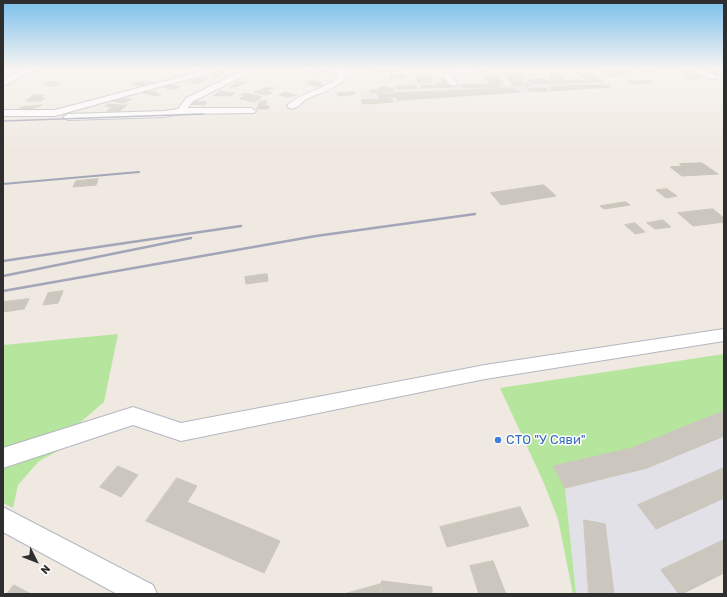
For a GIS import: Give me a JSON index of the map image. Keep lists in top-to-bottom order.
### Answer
{
  "places": ["СТО \"У Сяви\""],
  "north": "bottom right"
}
